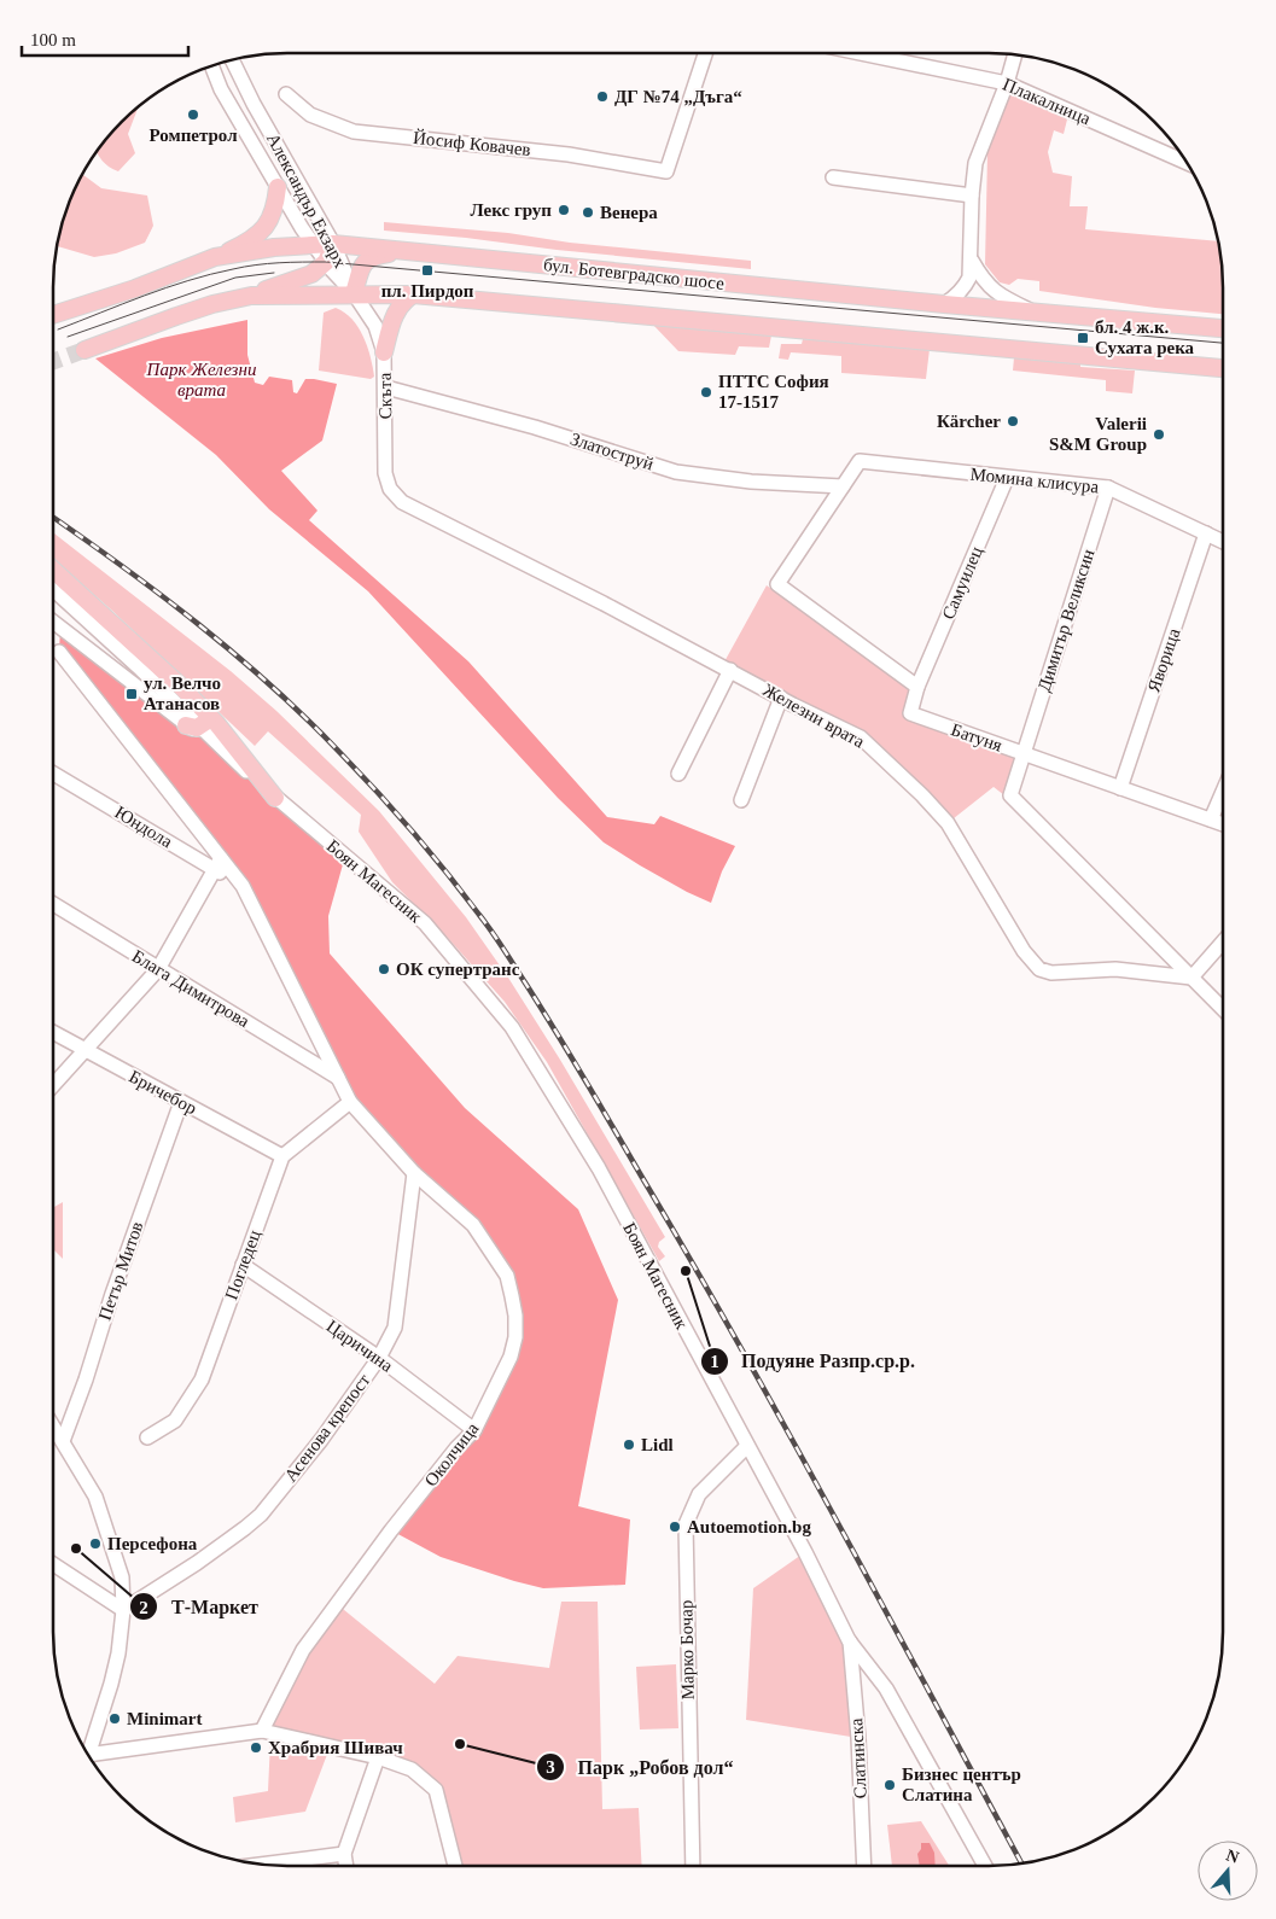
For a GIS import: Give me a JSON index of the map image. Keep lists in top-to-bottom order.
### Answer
{
  "streets": {
    "main road": ["бул. Ботевградско шосе"],
    "street": [
      "Плакалница",
      "Йосиф Ковачев",
      "Александър Екзарх",
      "Скъта",
      "Златоструй",
      "Момина клисура",
      "Самуилец",
      "Димитър Великсин",
      "Яворица",
      "Железни врата",
      "Батуня",
      "Юндола",
      "Боян Магесник",
      "Блага Димитрова",
      "Бричебор",
      "Погледец",
      "Петър Митов",
      "Царичина",
      "Асенова крепост",
      "Околчица",
      "Марко Бочар",
      "Слатинска"
    ]
  },
  "crossings": [
    ["Александър Екзарх", "бул. Ботевградско шосе"],
    ["Александър Екзарх", "Скъта"],
    ["Скъта", "Златоструй"],
    ["Скъта", "Железни врата"],
    ["Златоструй", "Момина клисура"],
    ["Момина клисура", "Самуилец"],
    ["Момина клисура", "Димитър Великсин"],
    ["Момина клисура", "Яворица"],
    ["Самуилец", "Батуня"],
    ["Димитър Великсин", "Батуня"],
    ["Яворица", "Батуня"],
    ["Боян Магесник", "Марко Бочар"],
    ["Боян Магесник", "Слатинска"],
    ["Бричебор", "Погледец"],
    ["Бричебор", "Петър Митов"],
    ["Погледец", "Царичина"],
    ["Царичина", "Асенова крепост"],
    ["Царичина", "Околчица"],
    ["Асенова крепост", "Околчица"]
  ],
  "parks": ["Парк Железни врата"],
  "places": {
    "other": [
      "ДГ №74 „Дъга“",
      "Ромпетрол",
      "Лекс груп",
      "Венера",
      "ПТТС София 17-1517",
      "Кärcher",
      "Valerii S&M Group",
      "ОК супертранс",
      "Подуяне Разпр.ср.р.",
      "Lidl",
      "Autoemotion.bg",
      "Персефона",
      "Т-Маркет",
      "Minimart",
      "Парк „Робов дол“",
      "Храбрия Шивач",
      "Бизнес център Слатина"
    ],
    "transit": ["пл. Пирдоп", "бл. 4 ж.к. Сухата река", "ул. Велчо Атанасов"]
  },
  "scale_bar": "100 m",
  "north": "top"
}
